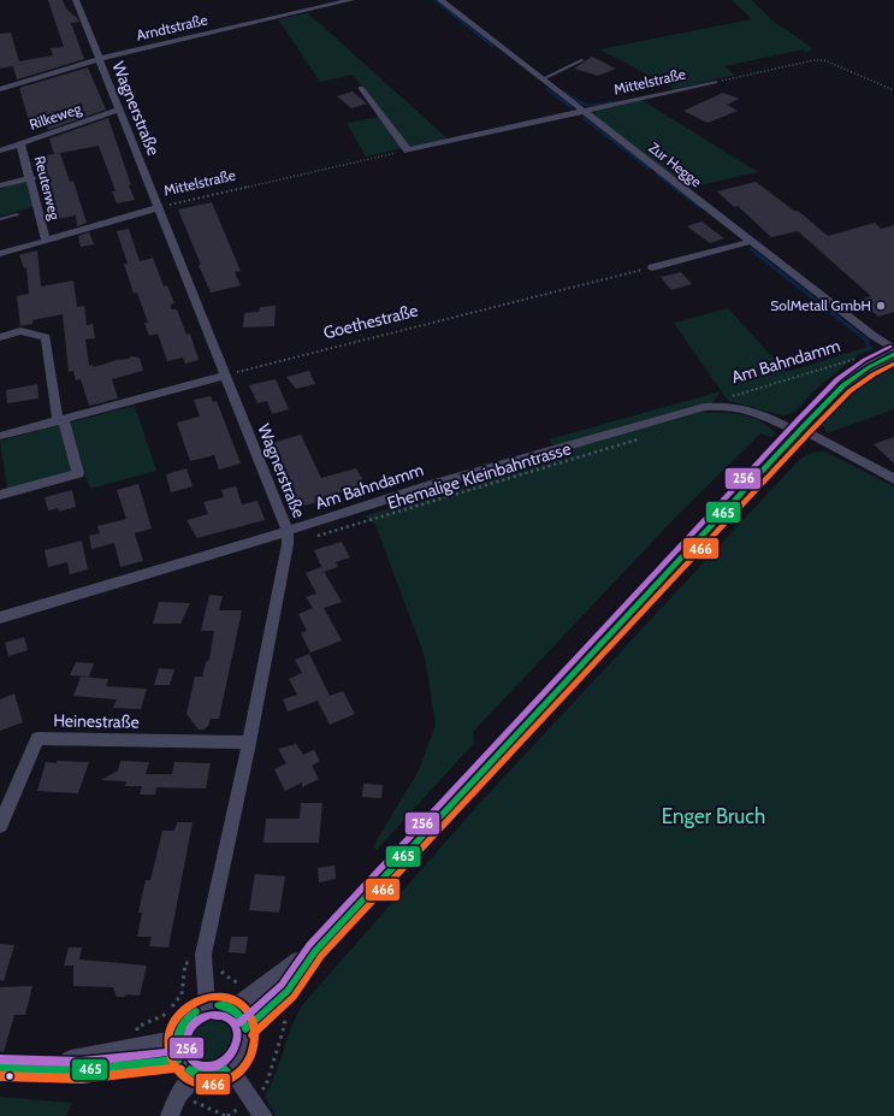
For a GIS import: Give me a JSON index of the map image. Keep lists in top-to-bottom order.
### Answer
{
  "streets": {
    "street": [
      "Arndtstraße",
      "Mittelstraße",
      "Wagnerstraße",
      "Rilkeweg",
      "Zur Hegge",
      "Reuterweg",
      "Am Bahndamm",
      "Heinestraße"
    ],
    "path": ["Goethestraße", "Ehemalige Kleinbahntrasse"]
  },
  "crossings": [
    ["Arndtstraße", "Wagnerstraße"],
    ["Mittelstraße", "Wagnerstraße"],
    ["Mittelstraße", "Zur Hegge"],
    ["Mittelstraße", "Reuterweg"],
    ["Wagnerstraße", "Rilkeweg"],
    ["Wagnerstraße", "Goethestraße"],
    ["Wagnerstraße", "Am Bahndamm"],
    ["Wagnerstraße", "Ehemalige Kleinbahntrasse"],
    ["Wagnerstraße", "Heinestraße"],
    ["Rilkeweg", "Reuterweg"],
    ["Am Bahndamm", "Ehemalige Kleinbahntrasse"]
  ],
  "parks": ["Enger Bruch"],
  "places": ["SolMetall GmbH"],
  "lines": ["transit line 256", "transit line 465", "transit line 466"]
}
